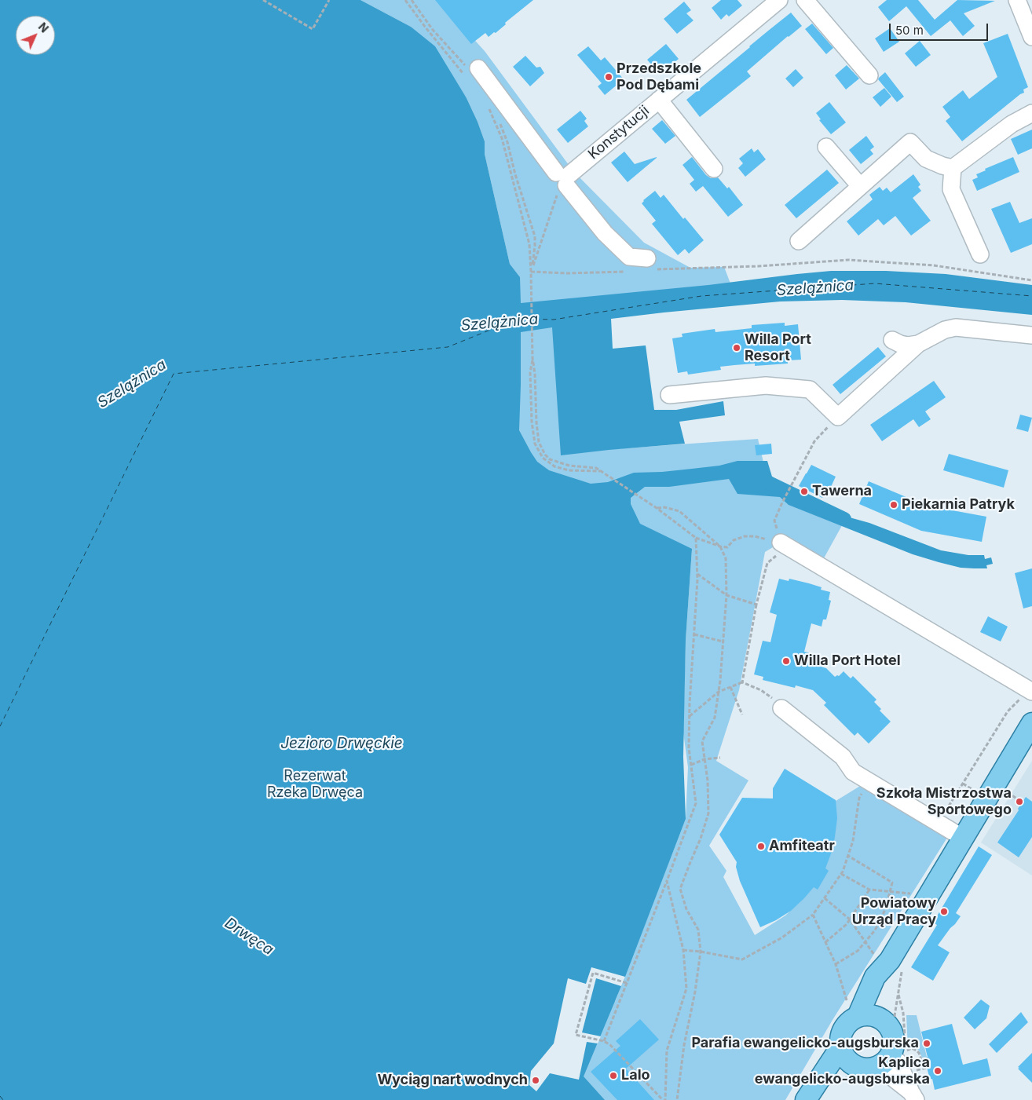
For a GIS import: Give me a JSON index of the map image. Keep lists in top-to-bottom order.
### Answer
{
  "streets": {
    "street": ["Konstytucji"]
  },
  "water": ["Szelążnica", "Jezioro Drwęckie", "Drwęca"],
  "parks": ["Rezerwat Rzeka Drwęca"],
  "places": [
    "Przedszkole Pod Dębami",
    "Willa Port Resort",
    "Tawerna",
    "Piekarnia Patryk",
    "Willa Port Hotel",
    "Szkoła Mistrzostwa Sportowego",
    "Amfiteatr",
    "Powiatowy Urząd Pracy",
    "Parafia ewangelicko-augsburska",
    "Kaplica ewangelicko-augsburska",
    "Lalo",
    "Wyciąg nart wodnych"
  ],
  "scale_bar": "50 m",
  "north": "top right"
}
